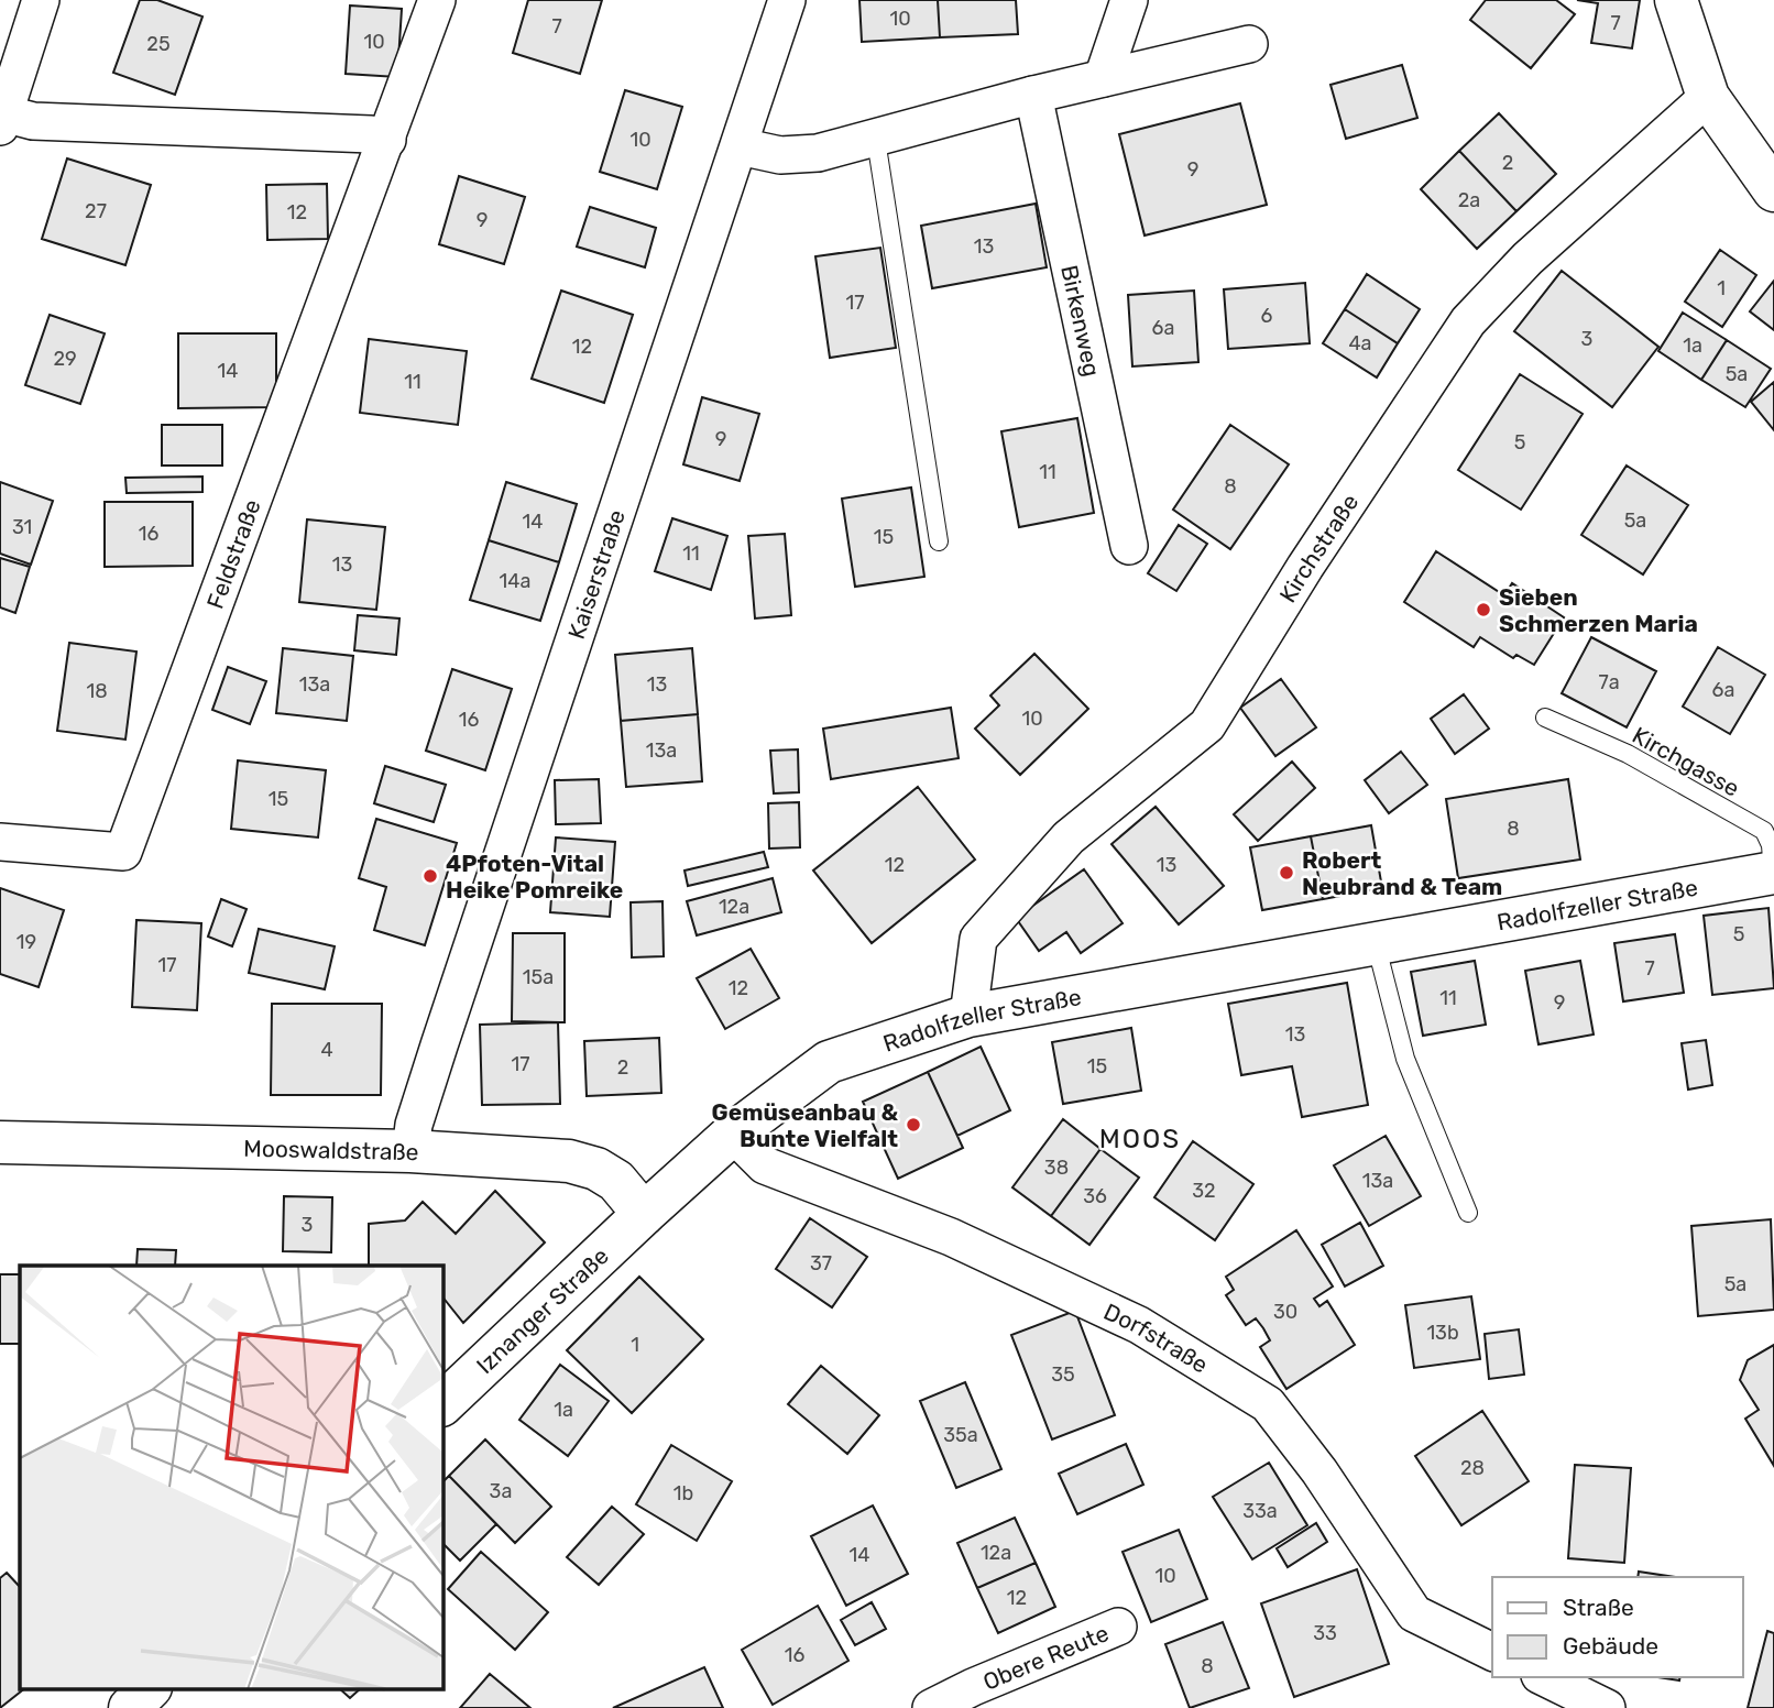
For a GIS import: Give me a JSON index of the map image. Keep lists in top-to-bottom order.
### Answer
{
  "streets": {
    "main road": ["Radolfzeller Straße", "Mooswaldstraße", "Iznanger Straße"],
    "street": [
      "Birkenweg",
      "Kirchstraße",
      "Feldstraße",
      "Kaiserstraße",
      "Dorfstraße",
      "Obere Reute"
    ],
    "lane": ["Kirchgasse"]
  },
  "crossings": [
    ["Kirchstraße", "Radolfzeller Straße"],
    ["Kaiserstraße", "Mooswaldstraße"],
    ["Kirchgasse", "Radolfzeller Straße"],
    ["Radolfzeller Straße", "Mooswaldstraße"],
    ["Radolfzeller Straße", "Iznanger Straße"],
    ["Radolfzeller Straße", "Dorfstraße"],
    ["Mooswaldstraße", "Iznanger Straße"]
  ],
  "districts": ["MOOS"],
  "places": [
    "Sieben Schmerzen Maria",
    "Robert Neubrand & Team",
    "4Pfoten-Vital Heike Pomreike",
    "Gemüseanbau & Bunte Vielfalt"
  ],
  "house_numbers": [
    "10",
    "7",
    "7",
    "10",
    "25",
    "10",
    "2",
    "9",
    "2a",
    "27",
    "12",
    "9",
    "13",
    "1",
    "17",
    "6",
    "6a",
    "3",
    "4a",
    "1a",
    "12",
    "29",
    "14",
    "5a",
    "11",
    "9",
    "5",
    "11",
    "8",
    "5a",
    "14",
    "31",
    "16",
    "15",
    "11",
    "13",
    "14a",
    "7a",
    "13a",
    "13",
    "6a",
    "18",
    "10",
    "16",
    "13a",
    "15",
    "8",
    "12",
    "13",
    "12a",
    "5",
    "19",
    "17",
    "7",
    "15a",
    "12",
    "11",
    "9",
    "13",
    "4",
    "17",
    "15",
    "2",
    "38",
    "13a",
    "32",
    "36",
    "3",
    "37",
    "5a",
    "30",
    "13b",
    "1",
    "35",
    "1a",
    "35a",
    "28",
    "3a",
    "1b",
    "33a",
    "12a",
    "14",
    "10",
    "12",
    "33",
    "16",
    "8"
  ],
  "legend": ["Straße", "Gebäude"]
}
